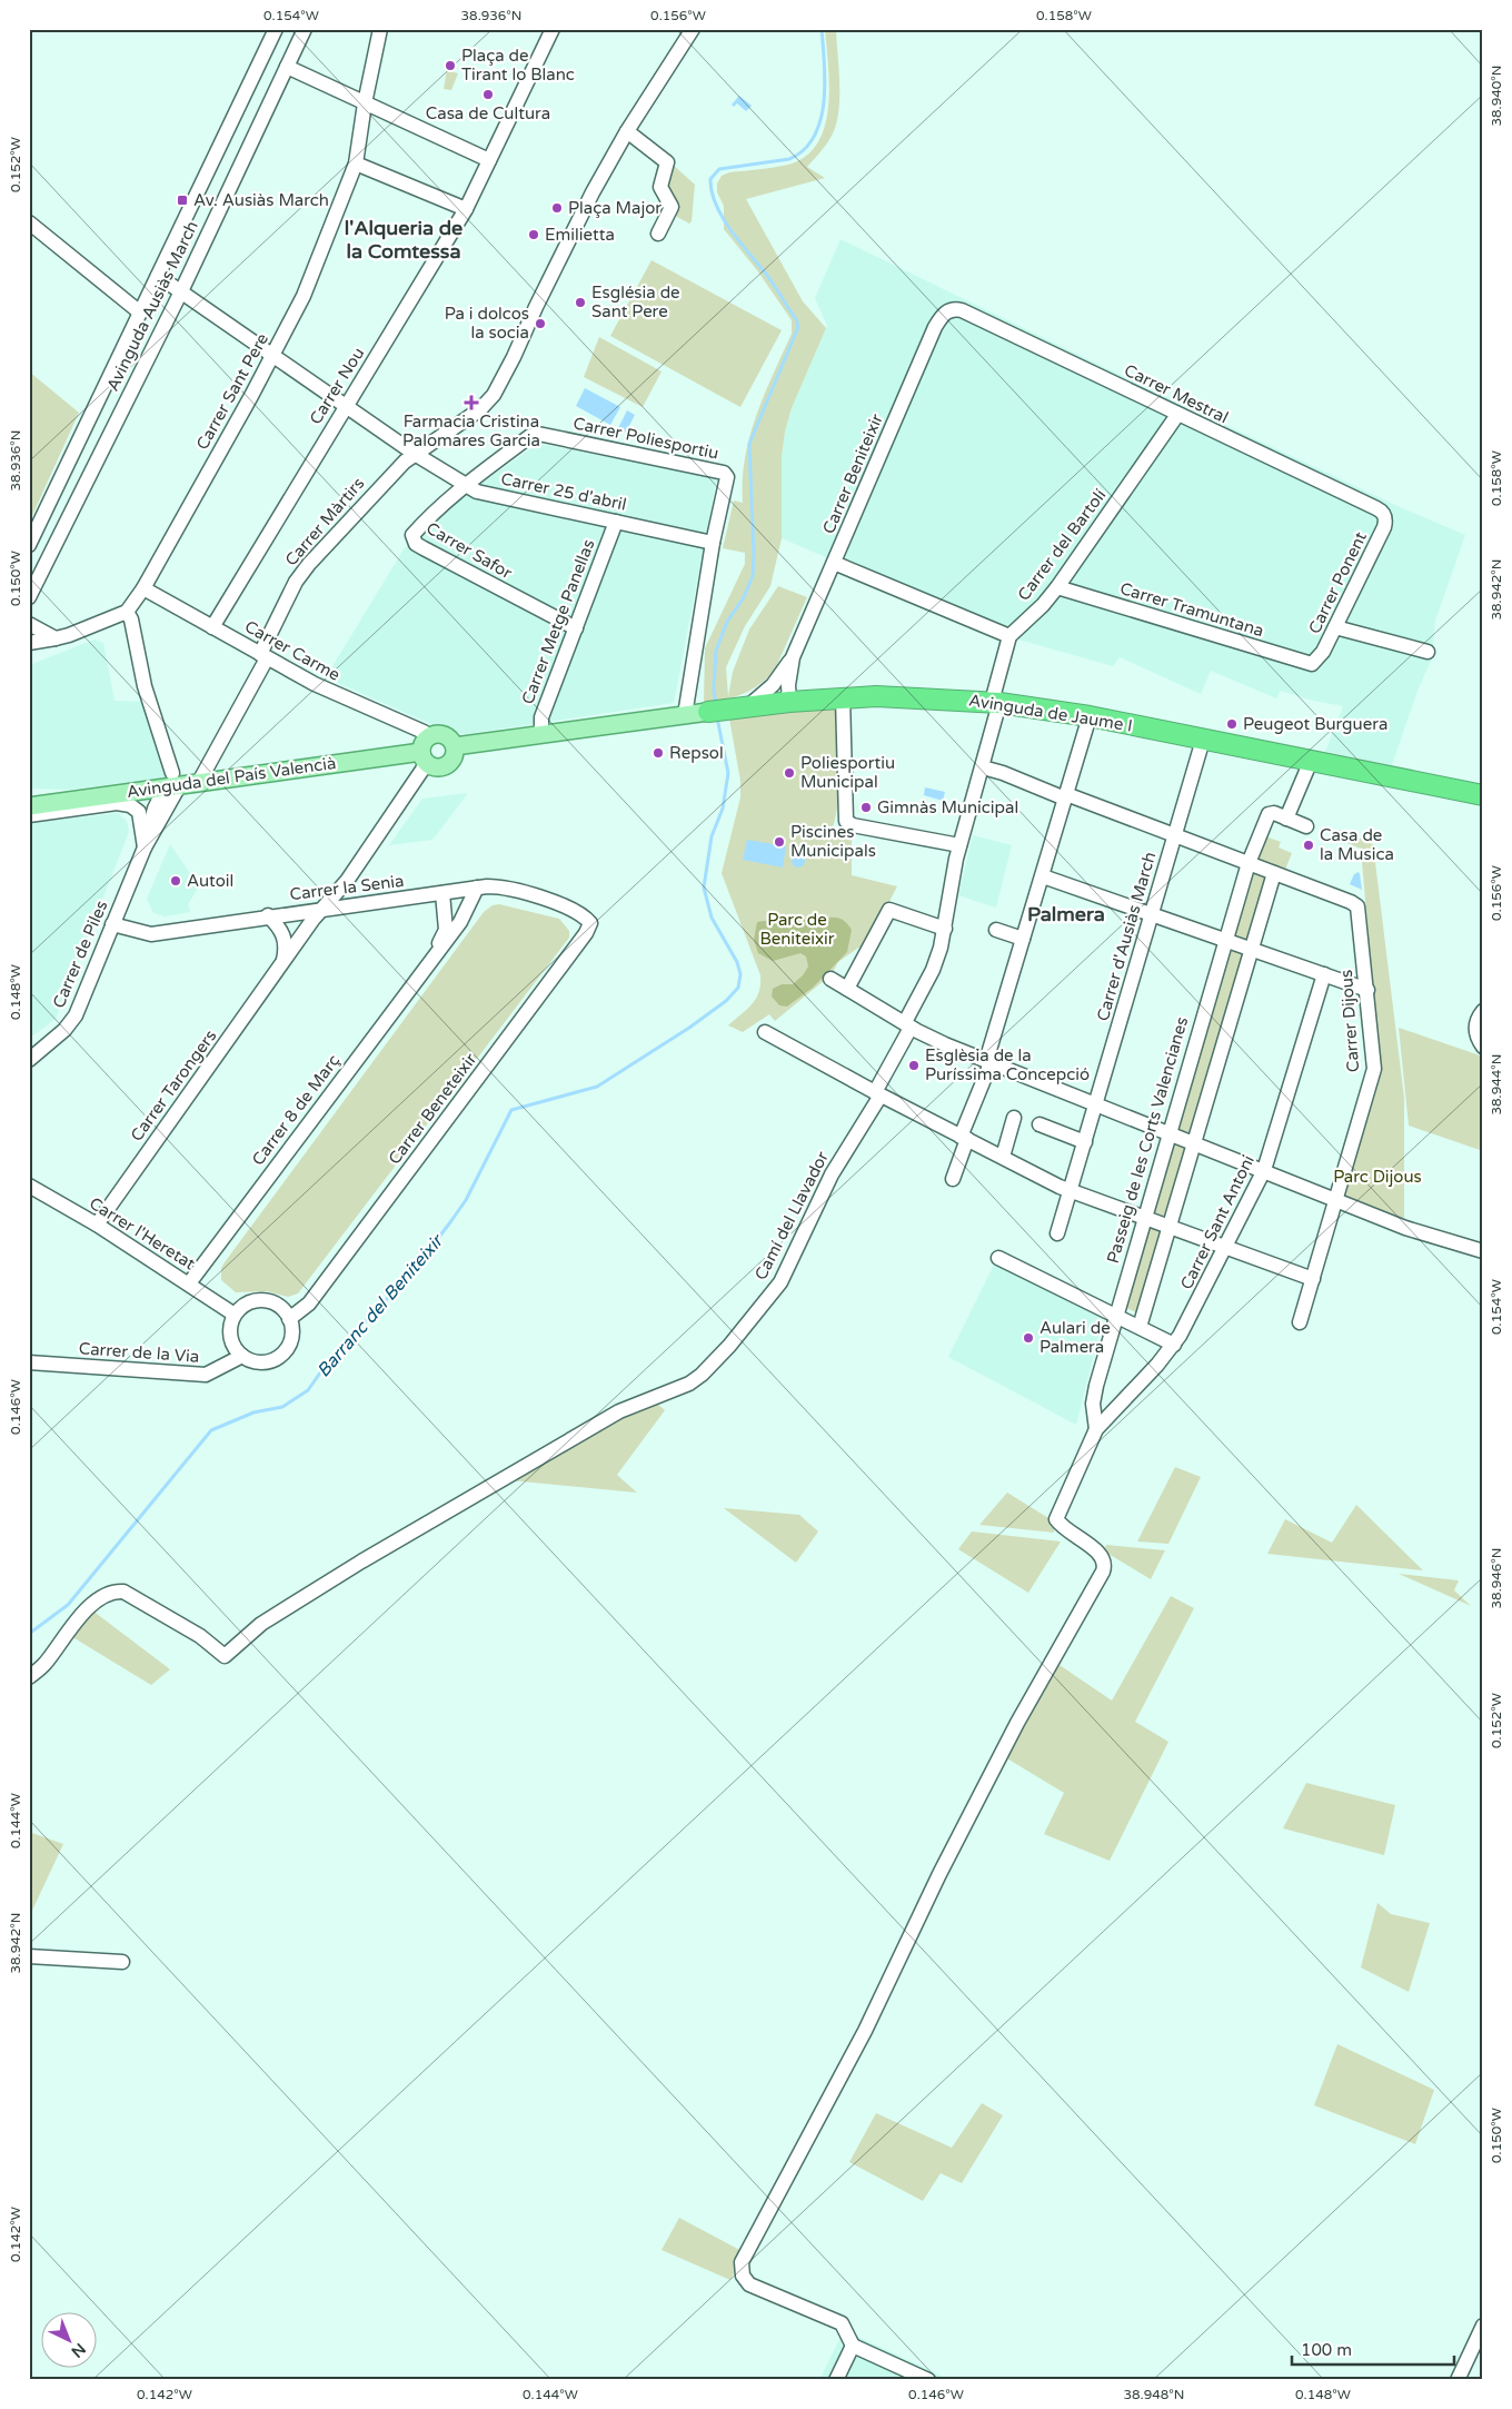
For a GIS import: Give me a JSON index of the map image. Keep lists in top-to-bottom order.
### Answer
{
  "streets": {
    "highway": ["Avinguda de Jaume I"],
    "main road": ["Avinguda del País Valencià"],
    "street": [
      "Avinguda Ausiàs March",
      "Carrer Nou",
      "Carrer Sant Pere",
      "Carrer Mestral",
      "Carrer Poliesportiu",
      "Carrer Beniteixir",
      "Carrer 25 d'abril",
      "Carrer Màrtirs",
      "Carrer del Bartolí",
      "Carrer Safor",
      "Carrer Ponent",
      "Carrer Tramuntana",
      "Carrer Metge Panellas",
      "Carrer Carme",
      "Carrer la Senia",
      "Carrer d'Ausiàs March",
      "Carrer de Piles",
      "Carrer Dijous",
      "Carrer Tarongers",
      "Carrer Beneteixir",
      "Carrer 8 de Març",
      "Passeig de les Corts Valencianes",
      "Camí del Llavador",
      "Carrer Sant Antoni",
      "Carrer l'Heretat",
      "Carrer de la Via"
    ]
  },
  "crossings": [
    ["Avinguda Ausiàs March", "Carrer 25 d'abril"],
    ["Carrer Nou", "Carrer 25 d'abril"],
    ["Carrer Nou", "Carrer Carme"],
    ["Carrer Sant Pere", "Carrer 25 d'abril"],
    ["Carrer Sant Pere", "Carrer Carme"],
    ["Carrer Mestral", "Carrer Beniteixir"],
    ["Carrer Mestral", "Carrer del Bartolí"],
    ["Carrer Mestral", "Carrer Ponent"],
    ["Carrer Poliesportiu", "Carrer 25 d'abril"],
    ["Carrer Poliesportiu", "Carrer Safor"],
    ["Carrer Beniteixir", "Avinguda de Jaume I"],
    ["Carrer 25 d'abril", "Carrer Màrtirs"],
    ["Carrer 25 d'abril", "Carrer Safor"],
    ["Carrer 25 d'abril", "Carrer Metge Panellas"],
    ["Carrer Màrtirs", "Carrer Carme"],
    ["Carrer del Bartolí", "Carrer Tramuntana"],
    ["Carrer Safor", "Carrer Metge Panellas"],
    ["Carrer Ponent", "Carrer Tramuntana"],
    ["Carrer Carme", "Avinguda del País Valencià"],
    ["Carrer Carme", "Carrer Tarongers"],
    ["Avinguda de Jaume I", "Carrer d'Ausiàs March"],
    ["Avinguda de Jaume I", "Camí del Llavador"],
    ["Avinguda del País Valencià", "Carrer de Piles"],
    ["Avinguda del País Valencià", "Carrer Tarongers"],
    ["Carrer la Senia", "Carrer de Piles"],
    ["Carrer la Senia", "Carrer Tarongers"],
    ["Carrer la Senia", "Carrer Beneteixir"],
    ["Carrer la Senia", "Carrer 8 de Març"],
    ["Carrer Tarongers", "Carrer l'Heretat"],
    ["Carrer Beneteixir", "Carrer l'Heretat"],
    ["Carrer Beneteixir", "Carrer de la Via"],
    ["Carrer 8 de Març", "Carrer l'Heretat"],
    ["Passeig de les Corts Valencianes", "Carrer Sant Antoni"],
    ["Carrer l'Heretat", "Carrer de la Via"]
  ],
  "districts": ["l'Alqueria de la Comtessa", "Palmera"],
  "water": ["Barranc del Beniteixir"],
  "parks": ["Parc de Beniteixir", "Parc Dijous"],
  "places": {
    "other": [
      "Plaça de Tirant lo Blanc",
      "Casa de Cultura",
      "Plaça Major",
      "Emilietta",
      "Església de Sant Pere",
      "Pa i dolcos la socia",
      "Peugeot Burguera",
      "Repsol",
      "Poliesportiu Municipal",
      "Gimnàs Municipal",
      "Piscines Municipals",
      "Casa de la Musica",
      "Autoil",
      "Esglèsia de la Puríssima Concepció",
      "Aulari de Palmera"
    ],
    "transit": ["Av. Ausiàs March"],
    "health": ["Farmacia Cristina Palomares Garcia"]
  },
  "scale_bar": "100 m",
  "north": "bottom right",
  "coordinates": [
    "0.154°W",
    "38.936°N",
    "0.156°W",
    "0.158°W",
    "38.940°N",
    "0.152°W",
    "0.150°W",
    "38.942°N",
    "0.148°W",
    "38.944°N",
    "0.146°W",
    "38.946°N",
    "0.144°W",
    "0.142°W",
    "38.948°N"
  ]
}
